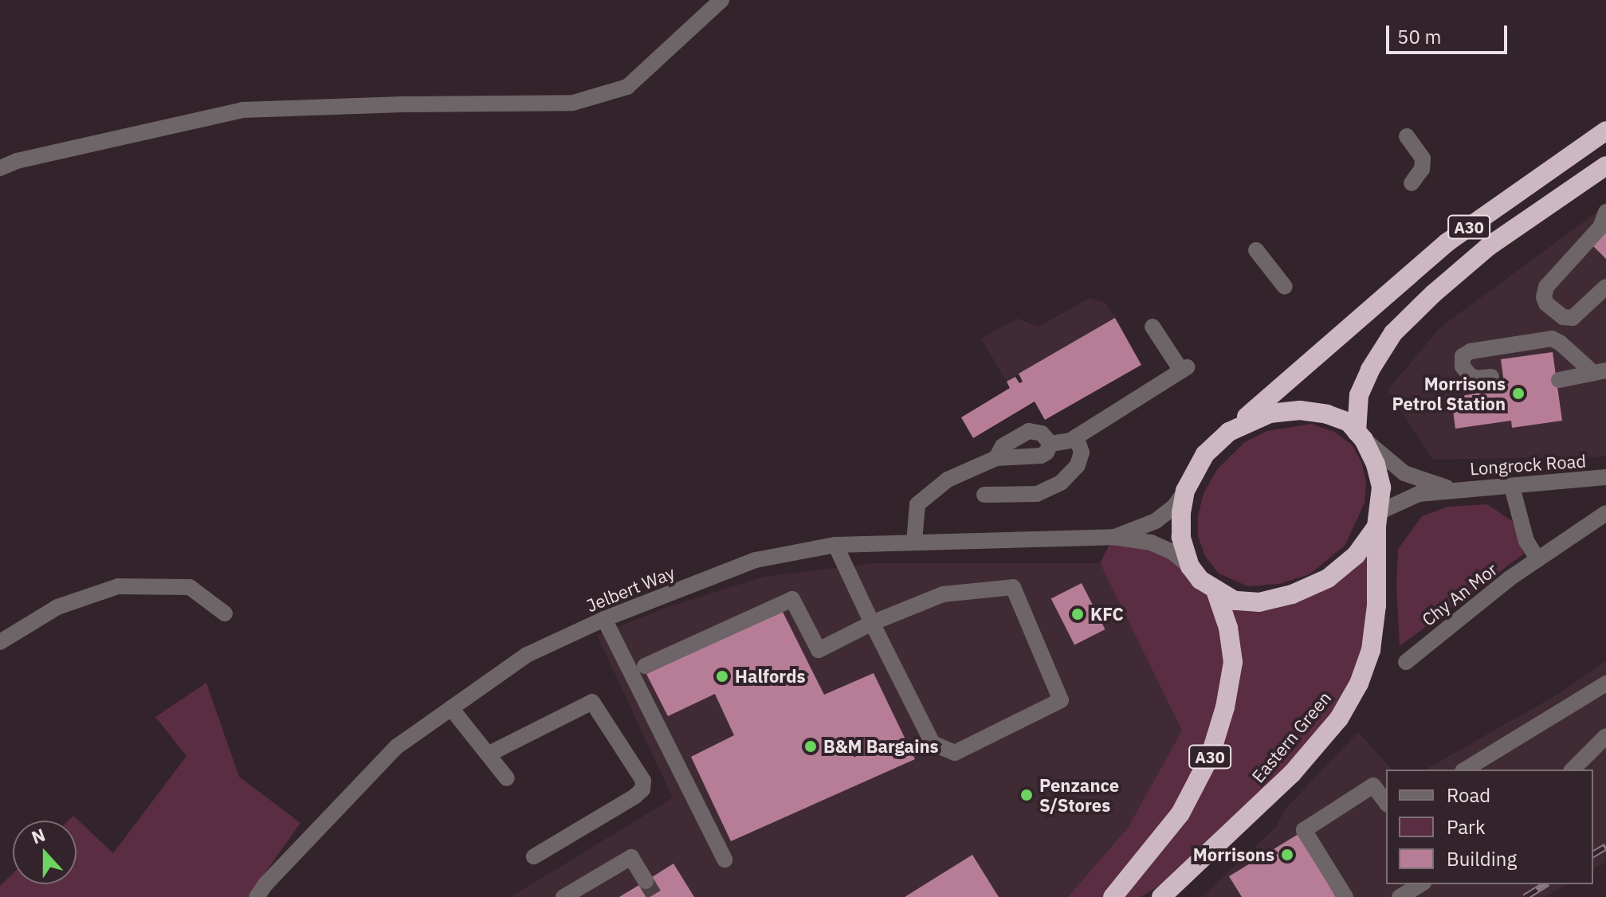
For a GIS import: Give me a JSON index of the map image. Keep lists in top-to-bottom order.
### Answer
{
  "streets": {
    "highway": ["A30", "Eastern Green"],
    "street": ["Longrock Road", "Jelbert Way", "Chy An Mor"]
  },
  "crossings": [
    ["A30", "Longrock Road"],
    ["A30", "Jelbert Way"],
    ["A30", "Eastern Green"],
    ["Longrock Road", "Jelbert Way"],
    ["Longrock Road", "Eastern Green"],
    ["Jelbert Way", "Eastern Green"]
  ],
  "places": [
    "Morrisons Petrol Station",
    "KFC",
    "Halfords",
    "B&M Bargains",
    "Penzance S/Stores",
    "Morrisons"
  ],
  "legend": ["Road", "Park", "Building"],
  "scale_bar": "50 m",
  "north": "top"
}
